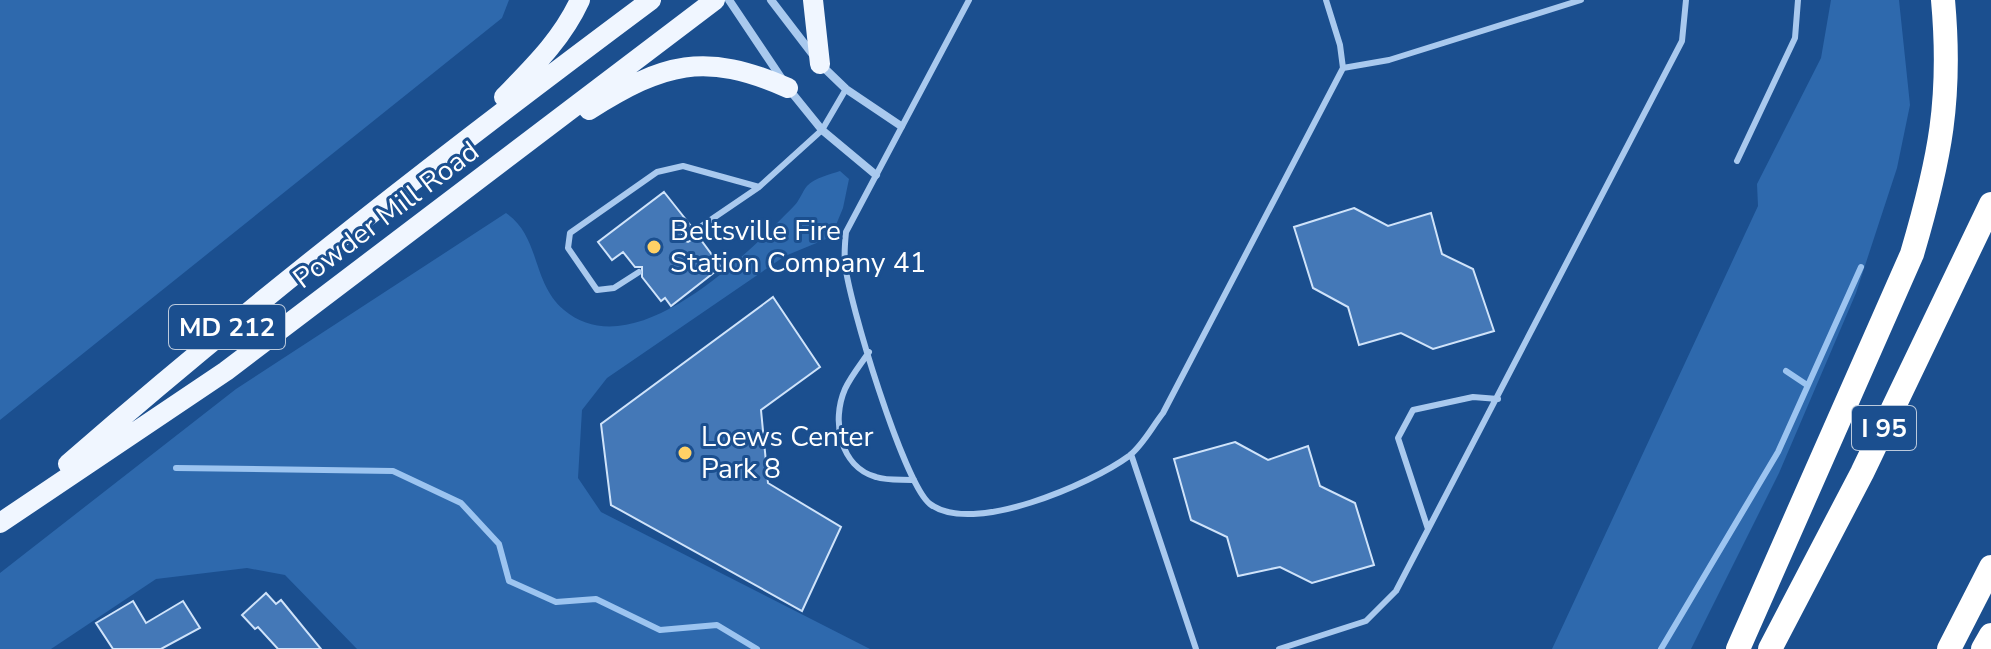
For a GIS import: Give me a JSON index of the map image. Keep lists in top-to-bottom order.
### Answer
{
  "streets": {
    "highway": ["I 95"],
    "main road": ["Powder Mill Road", "MD 212"]
  },
  "places": ["Beltsville Fire Station Company 41", "Loews Center Park 8"]
}
